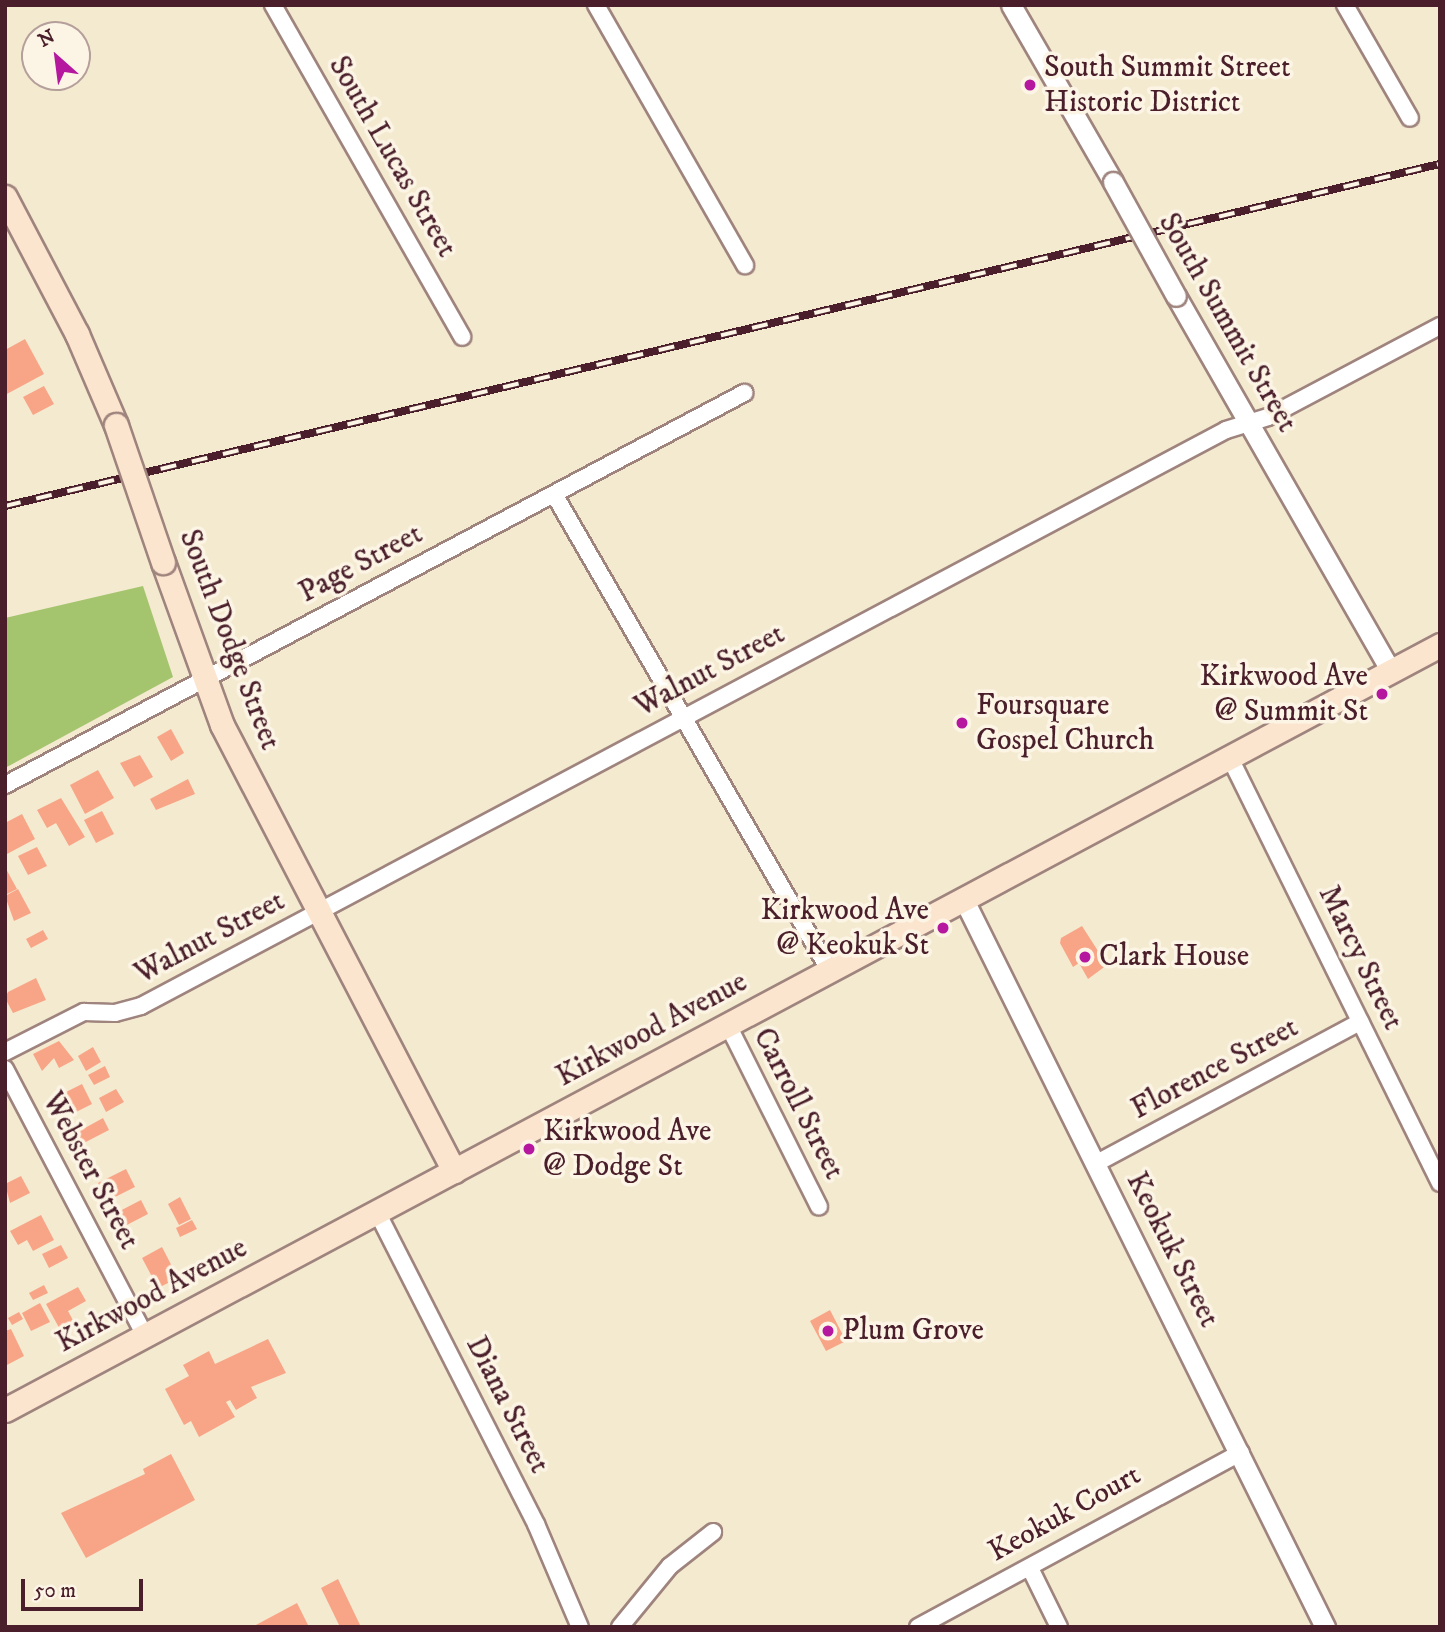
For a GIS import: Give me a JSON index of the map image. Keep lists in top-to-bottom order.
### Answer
{
  "streets": {
    "main road": ["South Dodge Street", "Kirkwood Avenue"],
    "street": [
      "South Lucas Street",
      "South Summit Street",
      "Page Street",
      "Walnut Street",
      "Marcy Street",
      "Florence Street",
      "Carroll Street",
      "Webster Street",
      "Keokuk Street",
      "Diana Street",
      "Keokuk Court"
    ]
  },
  "crossings": [
    ["South Summit Street", "Walnut Street"],
    ["South Summit Street", "Kirkwood Avenue"],
    ["Page Street", "South Dodge Street"],
    ["South Dodge Street", "Walnut Street"],
    ["South Dodge Street", "Kirkwood Avenue"],
    ["Marcy Street", "Kirkwood Avenue"],
    ["Marcy Street", "Florence Street"],
    ["Kirkwood Avenue", "Carroll Street"],
    ["Kirkwood Avenue", "Webster Street"],
    ["Kirkwood Avenue", "Keokuk Street"],
    ["Kirkwood Avenue", "Diana Street"],
    ["Florence Street", "Keokuk Street"],
    ["Keokuk Street", "Keokuk Court"]
  ],
  "places": [
    "South Summit Street Historic District",
    "Kirkwood Ave @ Summit St",
    "Foursquare Gospel Church",
    "Kirkwood Ave @ Keokuk St",
    "Clark House",
    "Kirkwood Ave @ Dodge St",
    "Plum Grove"
  ],
  "scale_bar": "50 m",
  "north": "top left"
}
